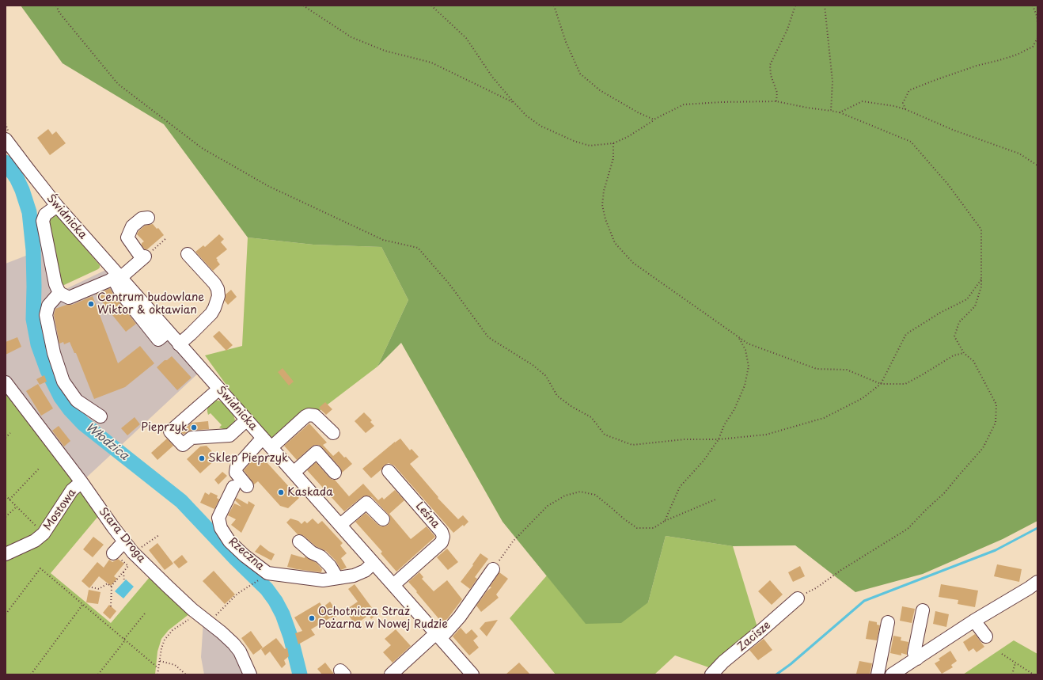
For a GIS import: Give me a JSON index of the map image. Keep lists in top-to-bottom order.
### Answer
{
  "streets": {
    "street": [
      "Świdnicka",
      "Mostowa",
      "Leśna",
      "Stara Droga",
      "Rzeczna",
      "Zacisze"
    ]
  },
  "crossings": [
    ["Świdnicka", "Leśna"],
    ["Świdnicka", "Rzeczna"],
    ["Mostowa", "Stara Droga"]
  ],
  "water": ["Włodzica"],
  "places": [
    "Centrum budowlane Wiktor & oktawian",
    "Pieprzyk",
    "Sklep Pieprzyk",
    "Kaskada",
    "Ochotnicza Straż Pożarna w Nowej Rudzie"
  ]
}
